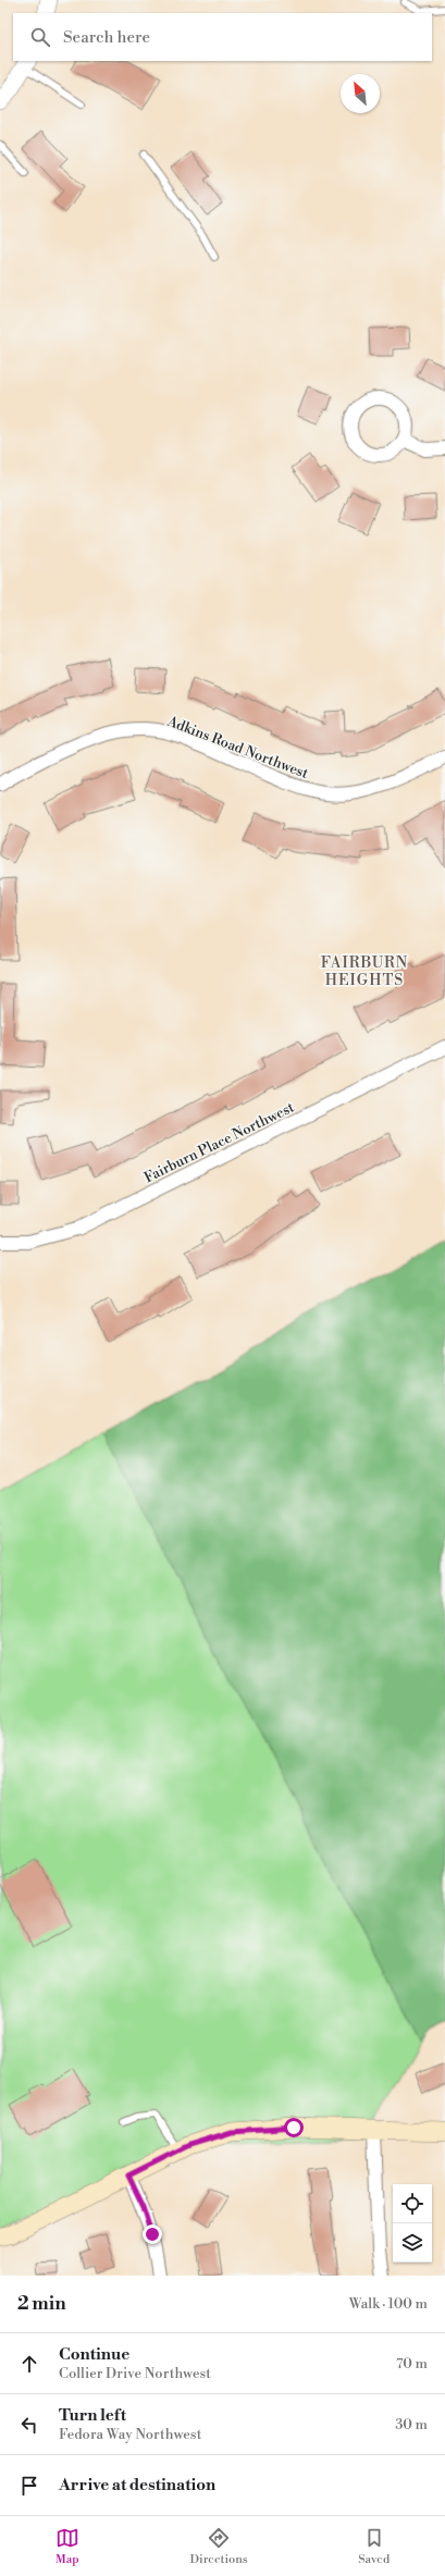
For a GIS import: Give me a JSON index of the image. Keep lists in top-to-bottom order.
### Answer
{
  "streets": {
    "street": ["Adkins Road Northwest", "Fairburn Place Northwest"]
  },
  "districts": ["FAIRBURN HEIGHTS"],
  "north": "top left",
  "page": {
    "search": "Search here",
    "heading": ["2 min", "Walk · 100 m"],
    "list": [
      ["Continue", "Collier Drive Northwest", "70 m"],
      ["Turn left", "Fedora Way Northwest", "30 m"],
      "Arrive at destination"
    ],
    "nav": ["Map", "Directions", "Saved"]
  }
}
